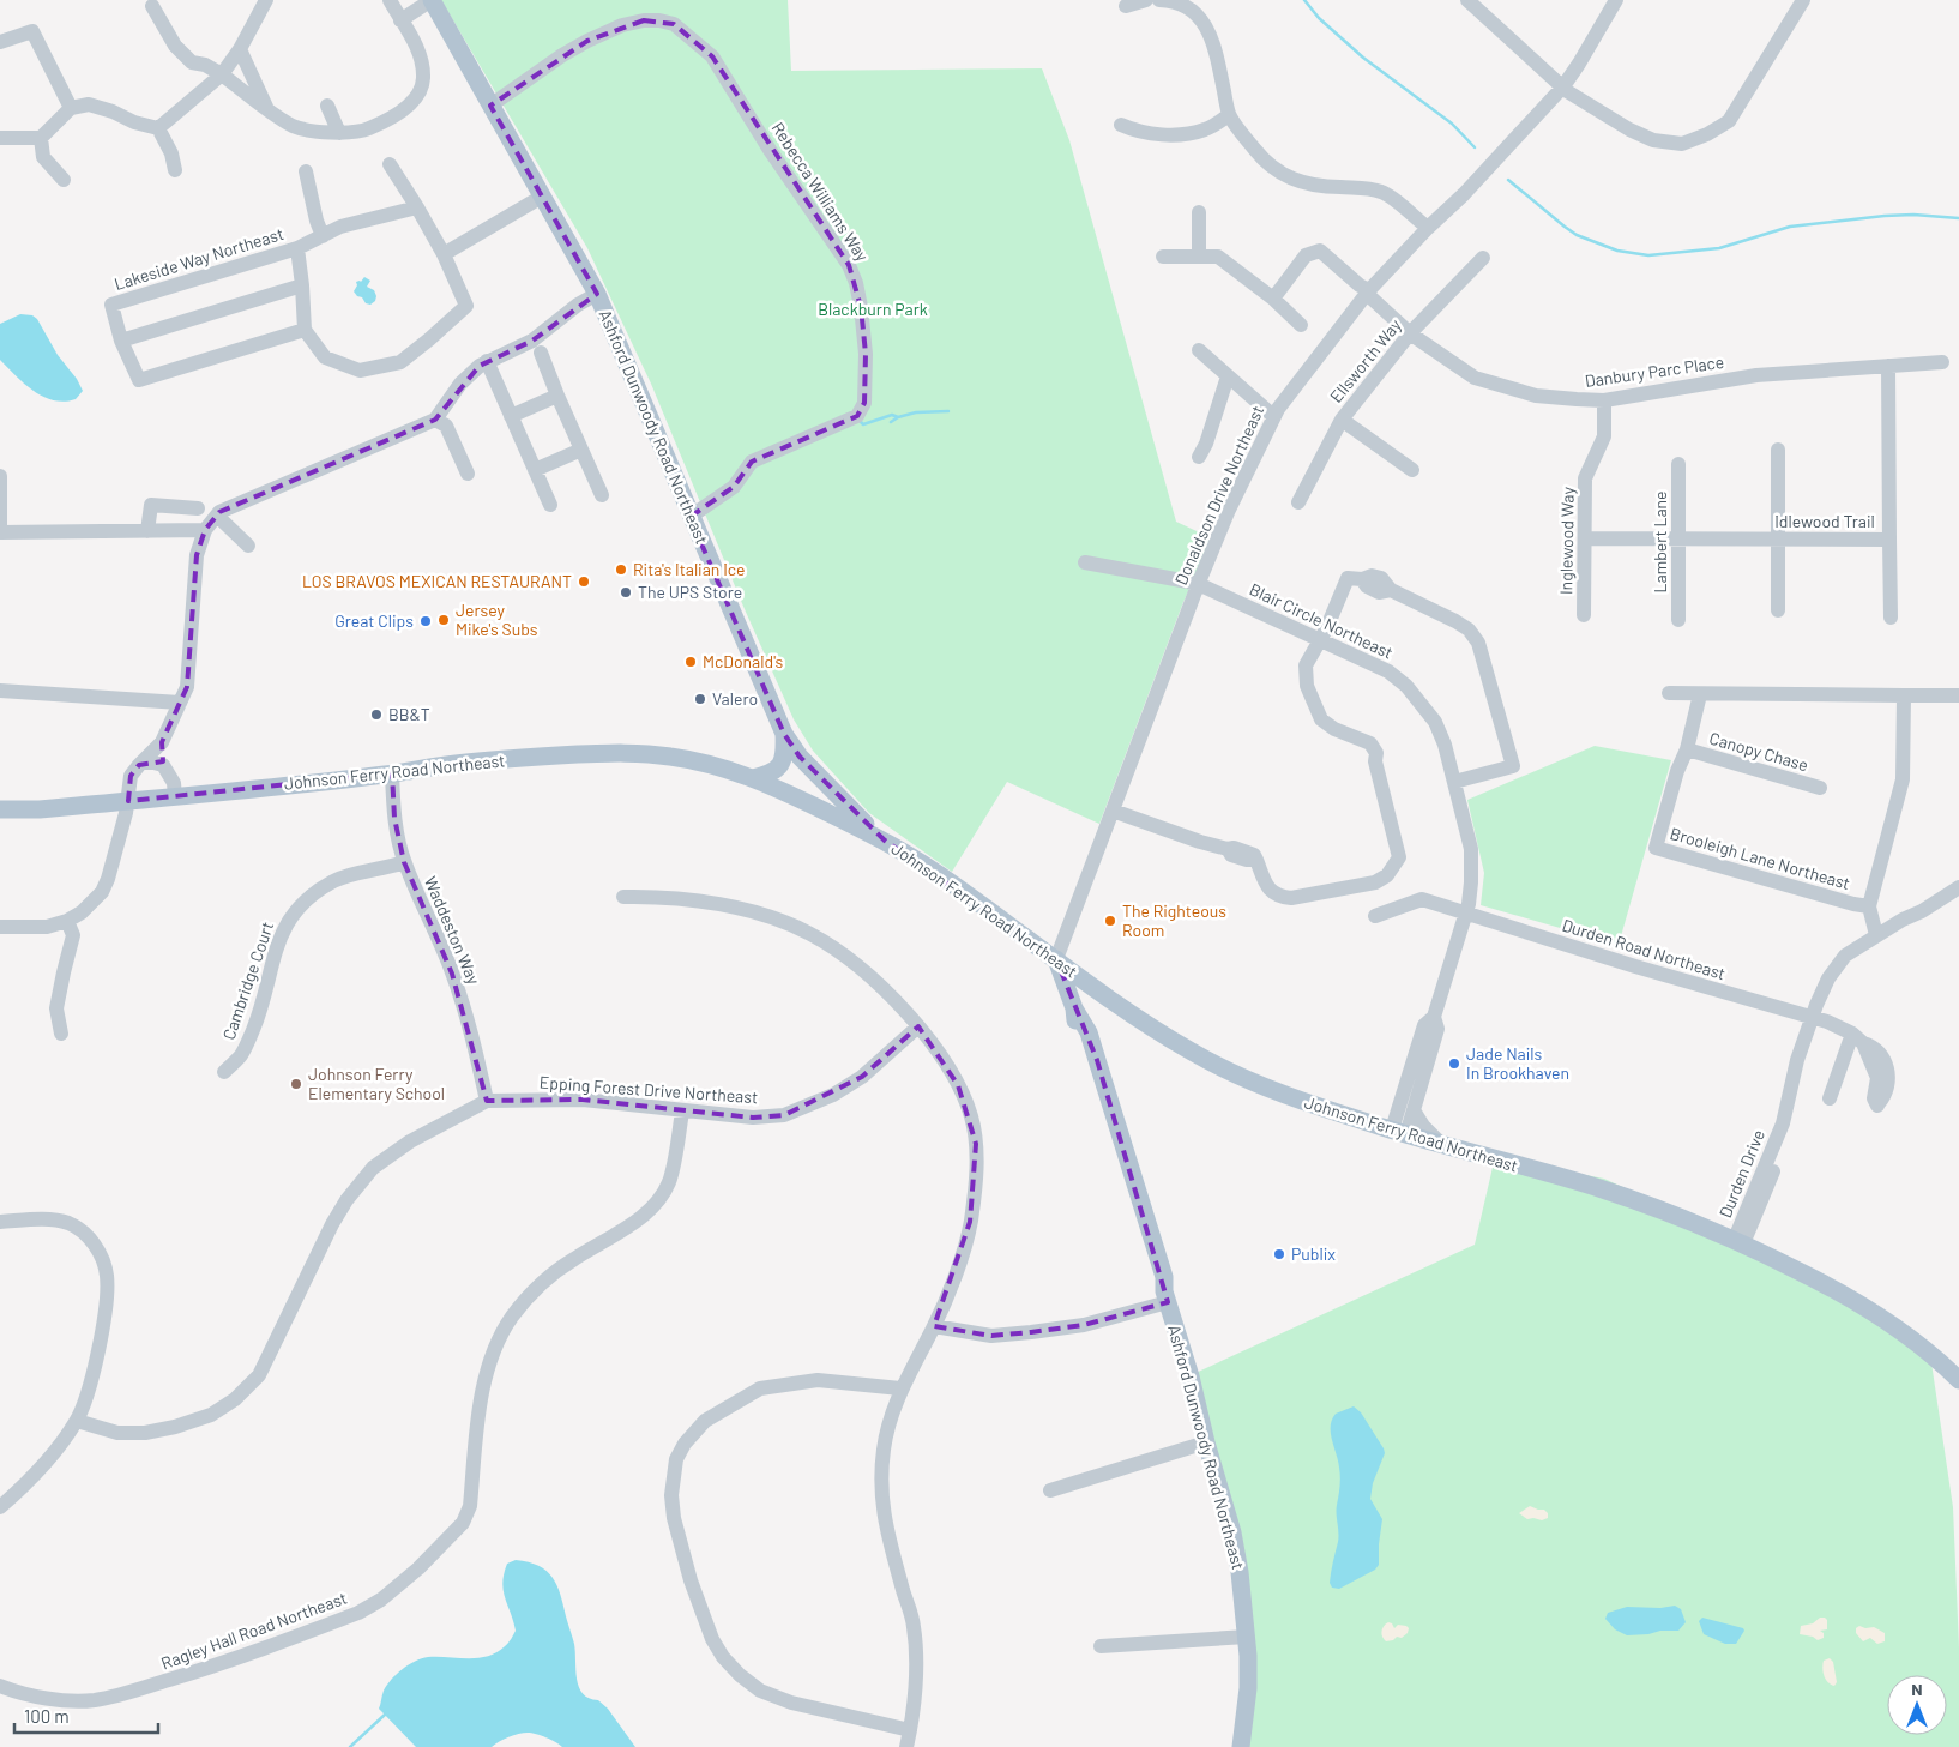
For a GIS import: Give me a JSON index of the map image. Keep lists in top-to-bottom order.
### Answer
{
  "streets": {
    "main road": ["Ashford Dunwoody Road Northeast", "Johnson Ferry Road Northeast"],
    "street": [
      "Rebecca Williams Way",
      "Lakeside Way Northeast",
      "Ellsworth Way",
      "Danbury Parc Place",
      "Donaldson Drive Northeast",
      "Idlewood Trail",
      "Inglewood Way",
      "Lambert Lane",
      "Blair Circle Northeast",
      "Canopy Chase",
      "Brooleigh Lane Northeast",
      "Waddeston Way",
      "Durden Road Northeast",
      "Cambridge Court",
      "Epping Forest Drive Northeast",
      "Durden Drive",
      "Ragley Hall Road Northeast"
    ]
  },
  "crossings": [
    ["Rebecca Williams Way", "Ashford Dunwoody Road Northeast"],
    ["Ellsworth Way", "Danbury Parc Place"],
    ["Danbury Parc Place", "Donaldson Drive Northeast"],
    ["Danbury Parc Place", "Idlewood Trail"],
    ["Danbury Parc Place", "Inglewood Way"],
    ["Ashford Dunwoody Road Northeast", "Donaldson Drive Northeast"],
    ["Ashford Dunwoody Road Northeast", "Johnson Ferry Road Northeast"],
    ["Donaldson Drive Northeast", "Blair Circle Northeast"],
    ["Donaldson Drive Northeast", "Johnson Ferry Road Northeast"],
    ["Idlewood Trail", "Inglewood Way"],
    ["Idlewood Trail", "Lambert Lane"],
    ["Blair Circle Northeast", "Johnson Ferry Road Northeast"],
    ["Blair Circle Northeast", "Durden Road Northeast"],
    ["Canopy Chase", "Brooleigh Lane Northeast"],
    ["Johnson Ferry Road Northeast", "Waddeston Way"],
    ["Johnson Ferry Road Northeast", "Durden Drive"],
    ["Brooleigh Lane Northeast", "Durden Drive"],
    ["Waddeston Way", "Cambridge Court"],
    ["Waddeston Way", "Epping Forest Drive Northeast"],
    ["Durden Road Northeast", "Durden Drive"],
    ["Epping Forest Drive Northeast", "Ragley Hall Road Northeast"]
  ],
  "parks": ["Blackburn Park"],
  "places": [
    "Rita's Italian Ice",
    "LOS BRAVOS MEXICAN RESTAURANT",
    "The UPS Store",
    "Jersey Mike's Subs",
    "Great Clips",
    "McDonald's",
    "Valero",
    "BB&T",
    "The Righteous Room",
    "Jade Nails In Brookhaven",
    "Johnson Ferry Elementary School",
    "Publix"
  ],
  "scale_bar": "100 m",
  "north": "top"
}
